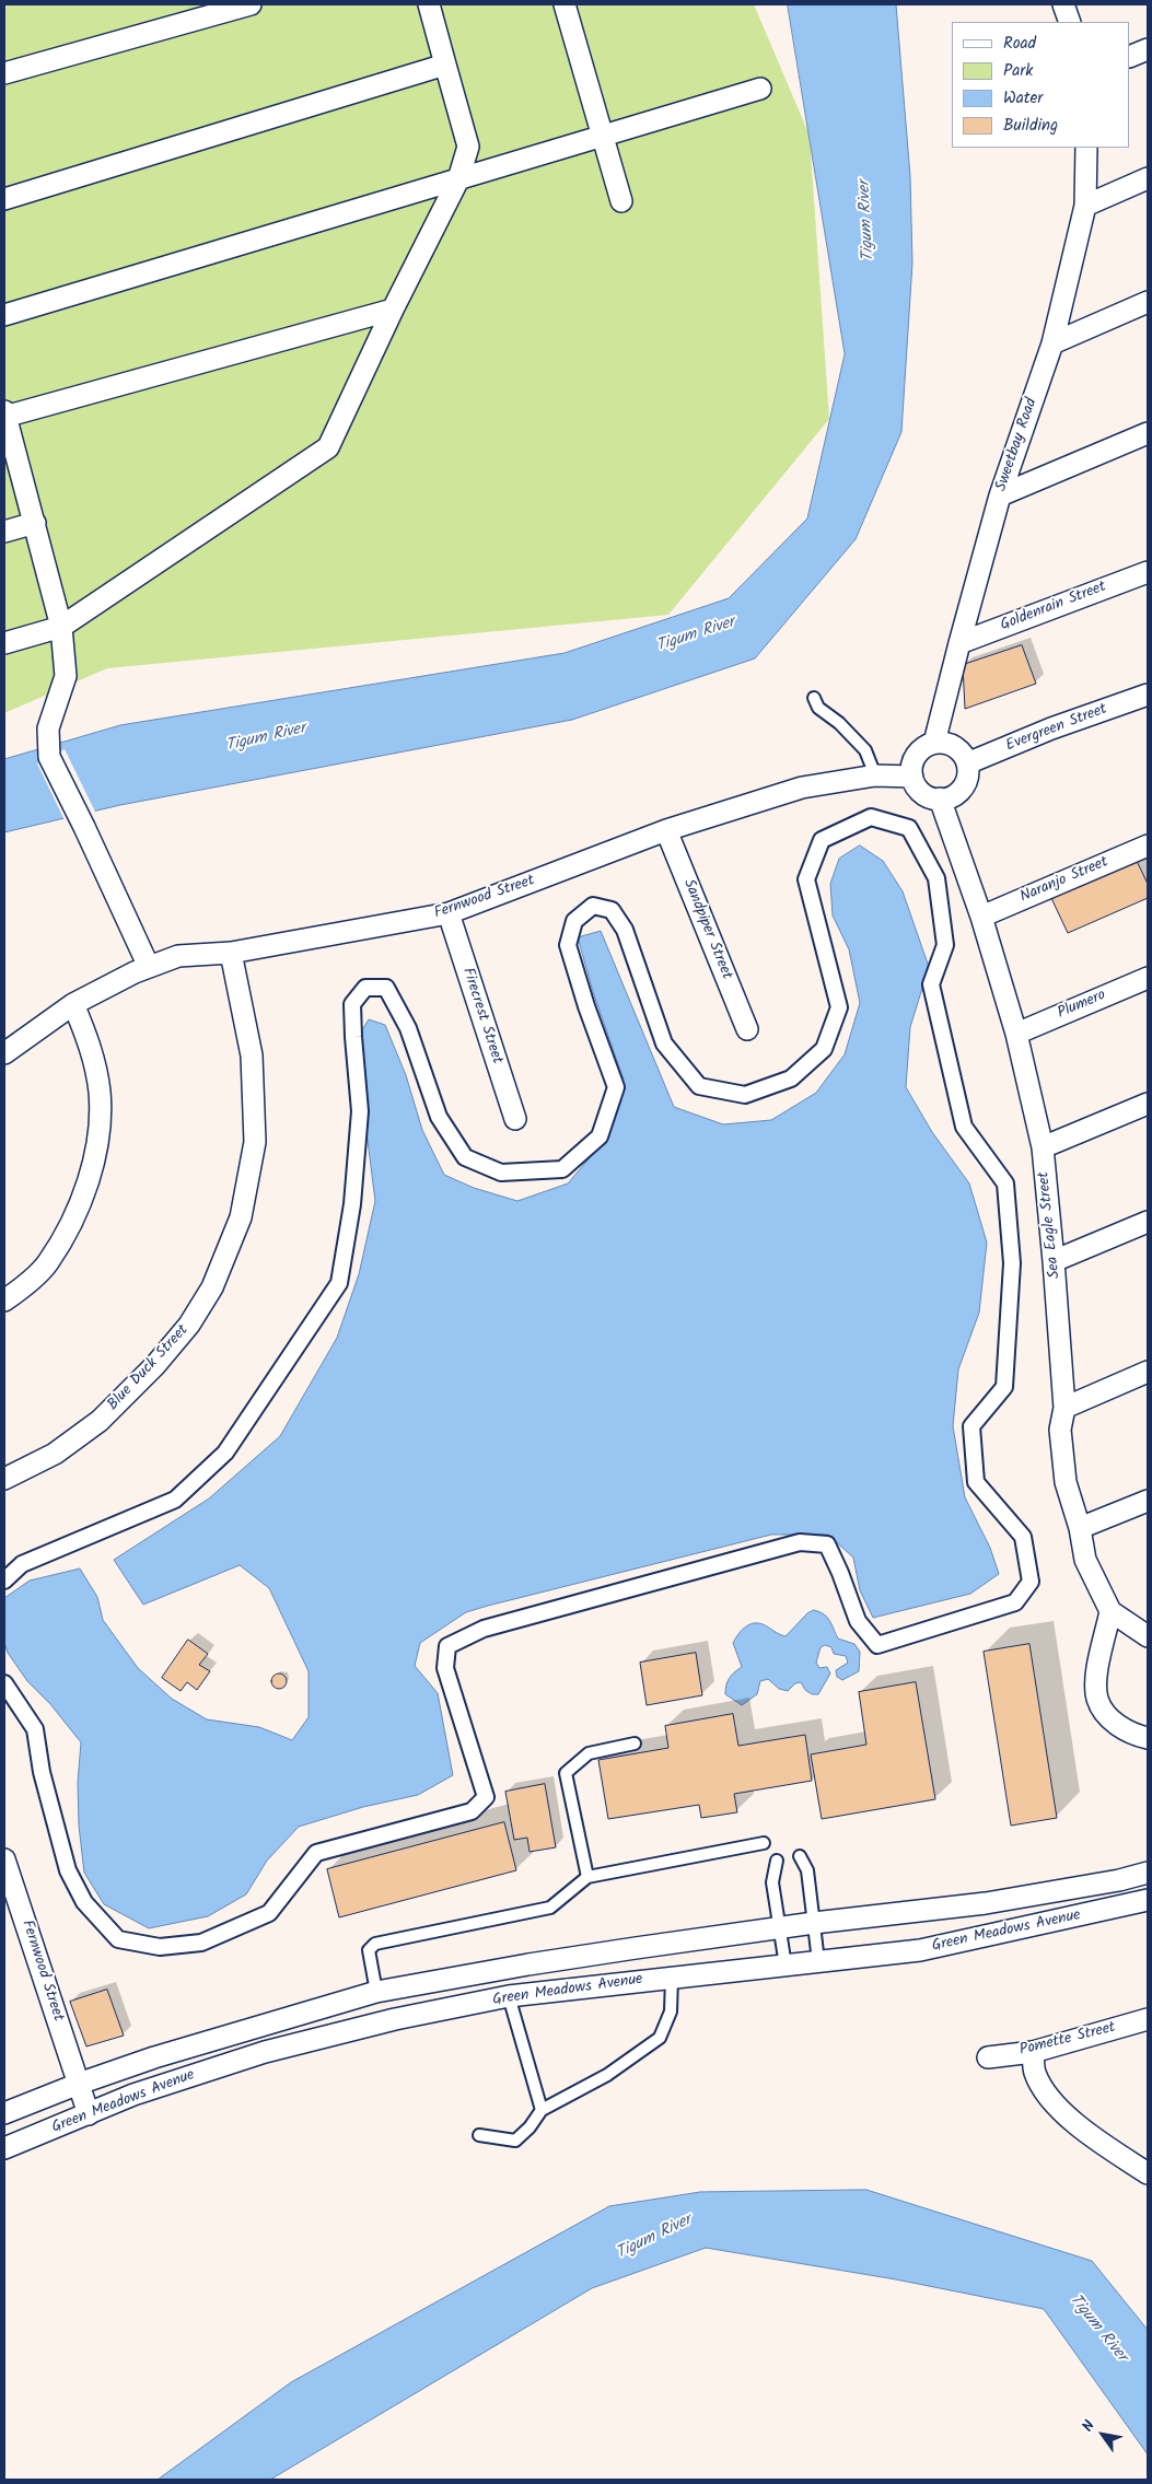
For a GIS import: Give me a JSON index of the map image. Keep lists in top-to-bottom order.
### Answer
{
  "streets": {
    "street": [
      "Sweetbay Road",
      "Goldenrain Street",
      "Evergreen Street",
      "Naranjo Street",
      "Fernwood Street",
      "Sandpiper Street",
      "Plumero",
      "Firecrest Street",
      "Sea Eagle Street",
      "Blue Duck Street",
      "Green Meadows Avenue",
      "Pomette Street"
    ]
  },
  "crossings": [
    ["Sweetbay Road", "Goldenrain Street"],
    ["Sweetbay Road", "Evergreen Street"],
    ["Sweetbay Road", "Fernwood Street"],
    ["Sweetbay Road", "Sea Eagle Street"],
    ["Evergreen Street", "Fernwood Street"],
    ["Evergreen Street", "Sea Eagle Street"],
    ["Naranjo Street", "Sea Eagle Street"],
    ["Fernwood Street", "Sandpiper Street"],
    ["Fernwood Street", "Firecrest Street"],
    ["Fernwood Street", "Sea Eagle Street"],
    ["Fernwood Street", "Blue Duck Street"],
    ["Fernwood Street", "Green Meadows Avenue"],
    ["Plumero", "Sea Eagle Street"]
  ],
  "water": ["Tigum River"],
  "legend": [
    "Road",
    "Park",
    "Water",
    "Building"
  ],
  "north": "top left"
}
